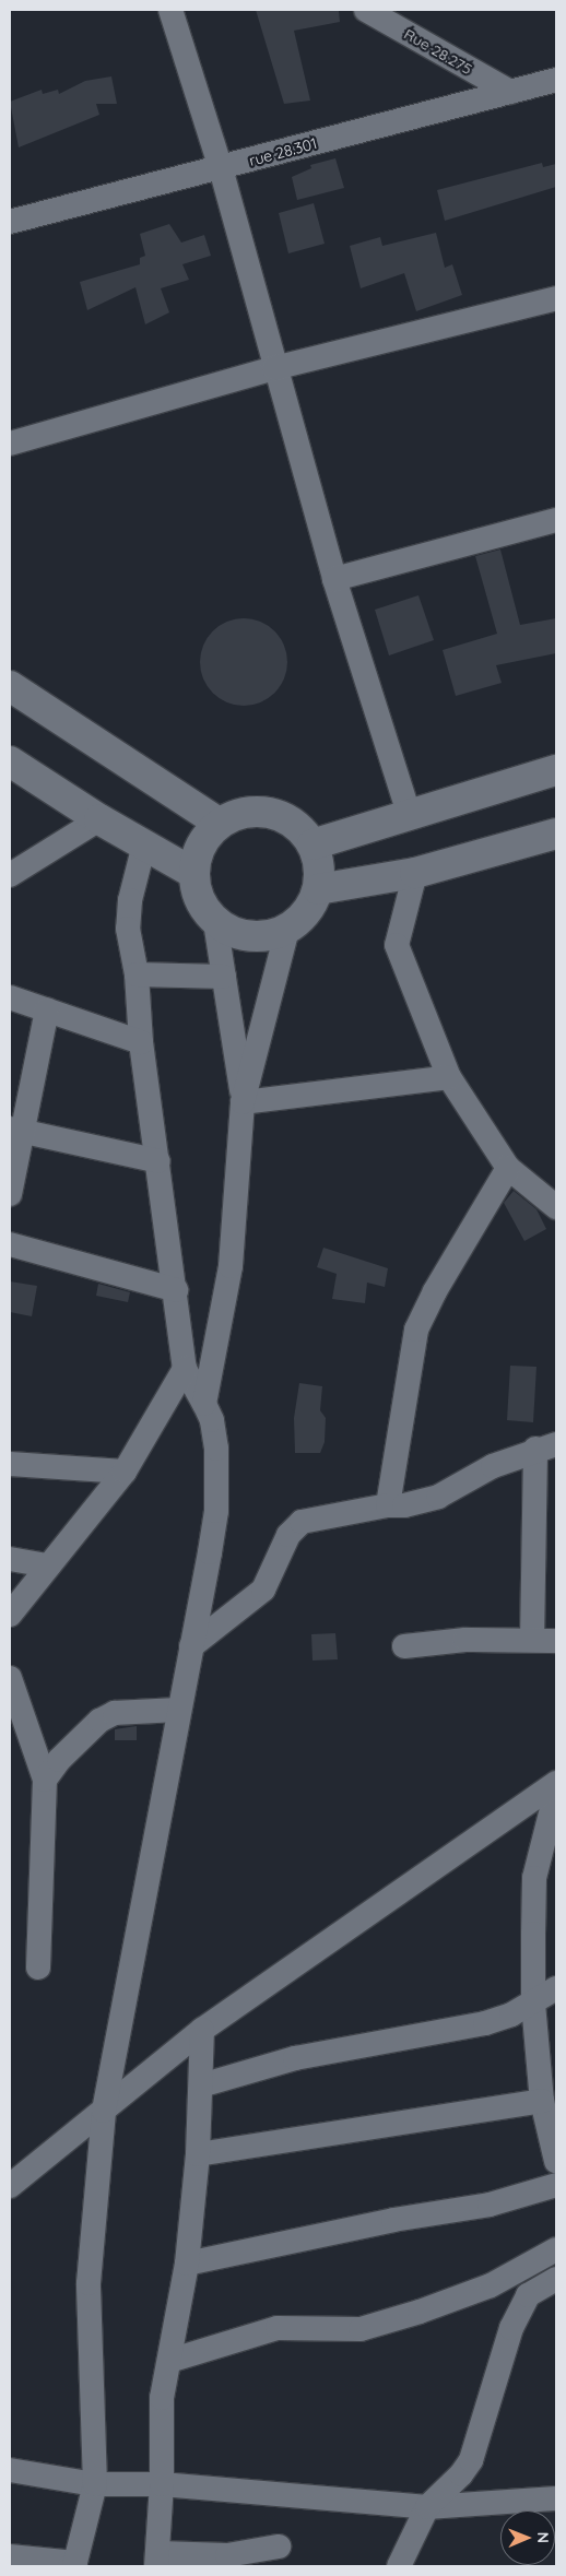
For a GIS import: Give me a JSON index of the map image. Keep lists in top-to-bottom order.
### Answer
{
  "streets": {
    "street": ["Rue 28.275", "rue 28.301"]
  },
  "crossings": [
    ["Rue 28.275", "rue 28.301"]
  ],
  "north": "right"
}
